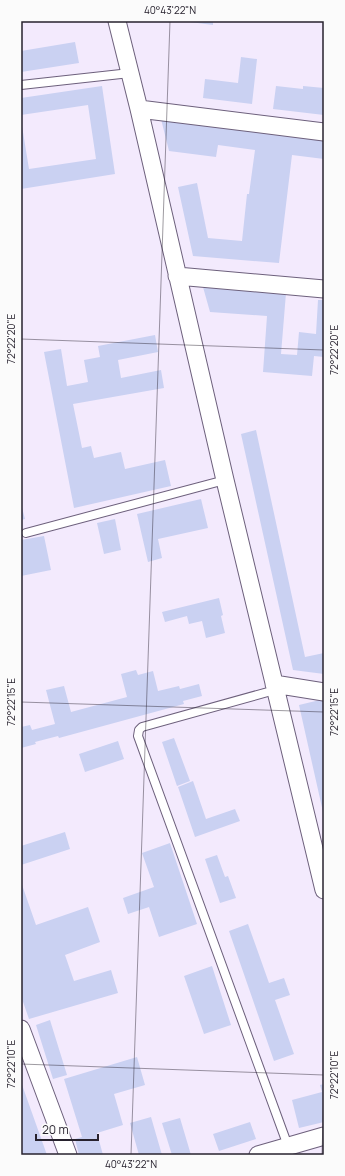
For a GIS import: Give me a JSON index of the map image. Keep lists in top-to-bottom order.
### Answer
{
  "scale_bar": "20 m",
  "coordinates": [
    "40°43'22\"N",
    "72°22'20\"E",
    "72°22'15\"E",
    "72°22'10\"E"
  ]
}
